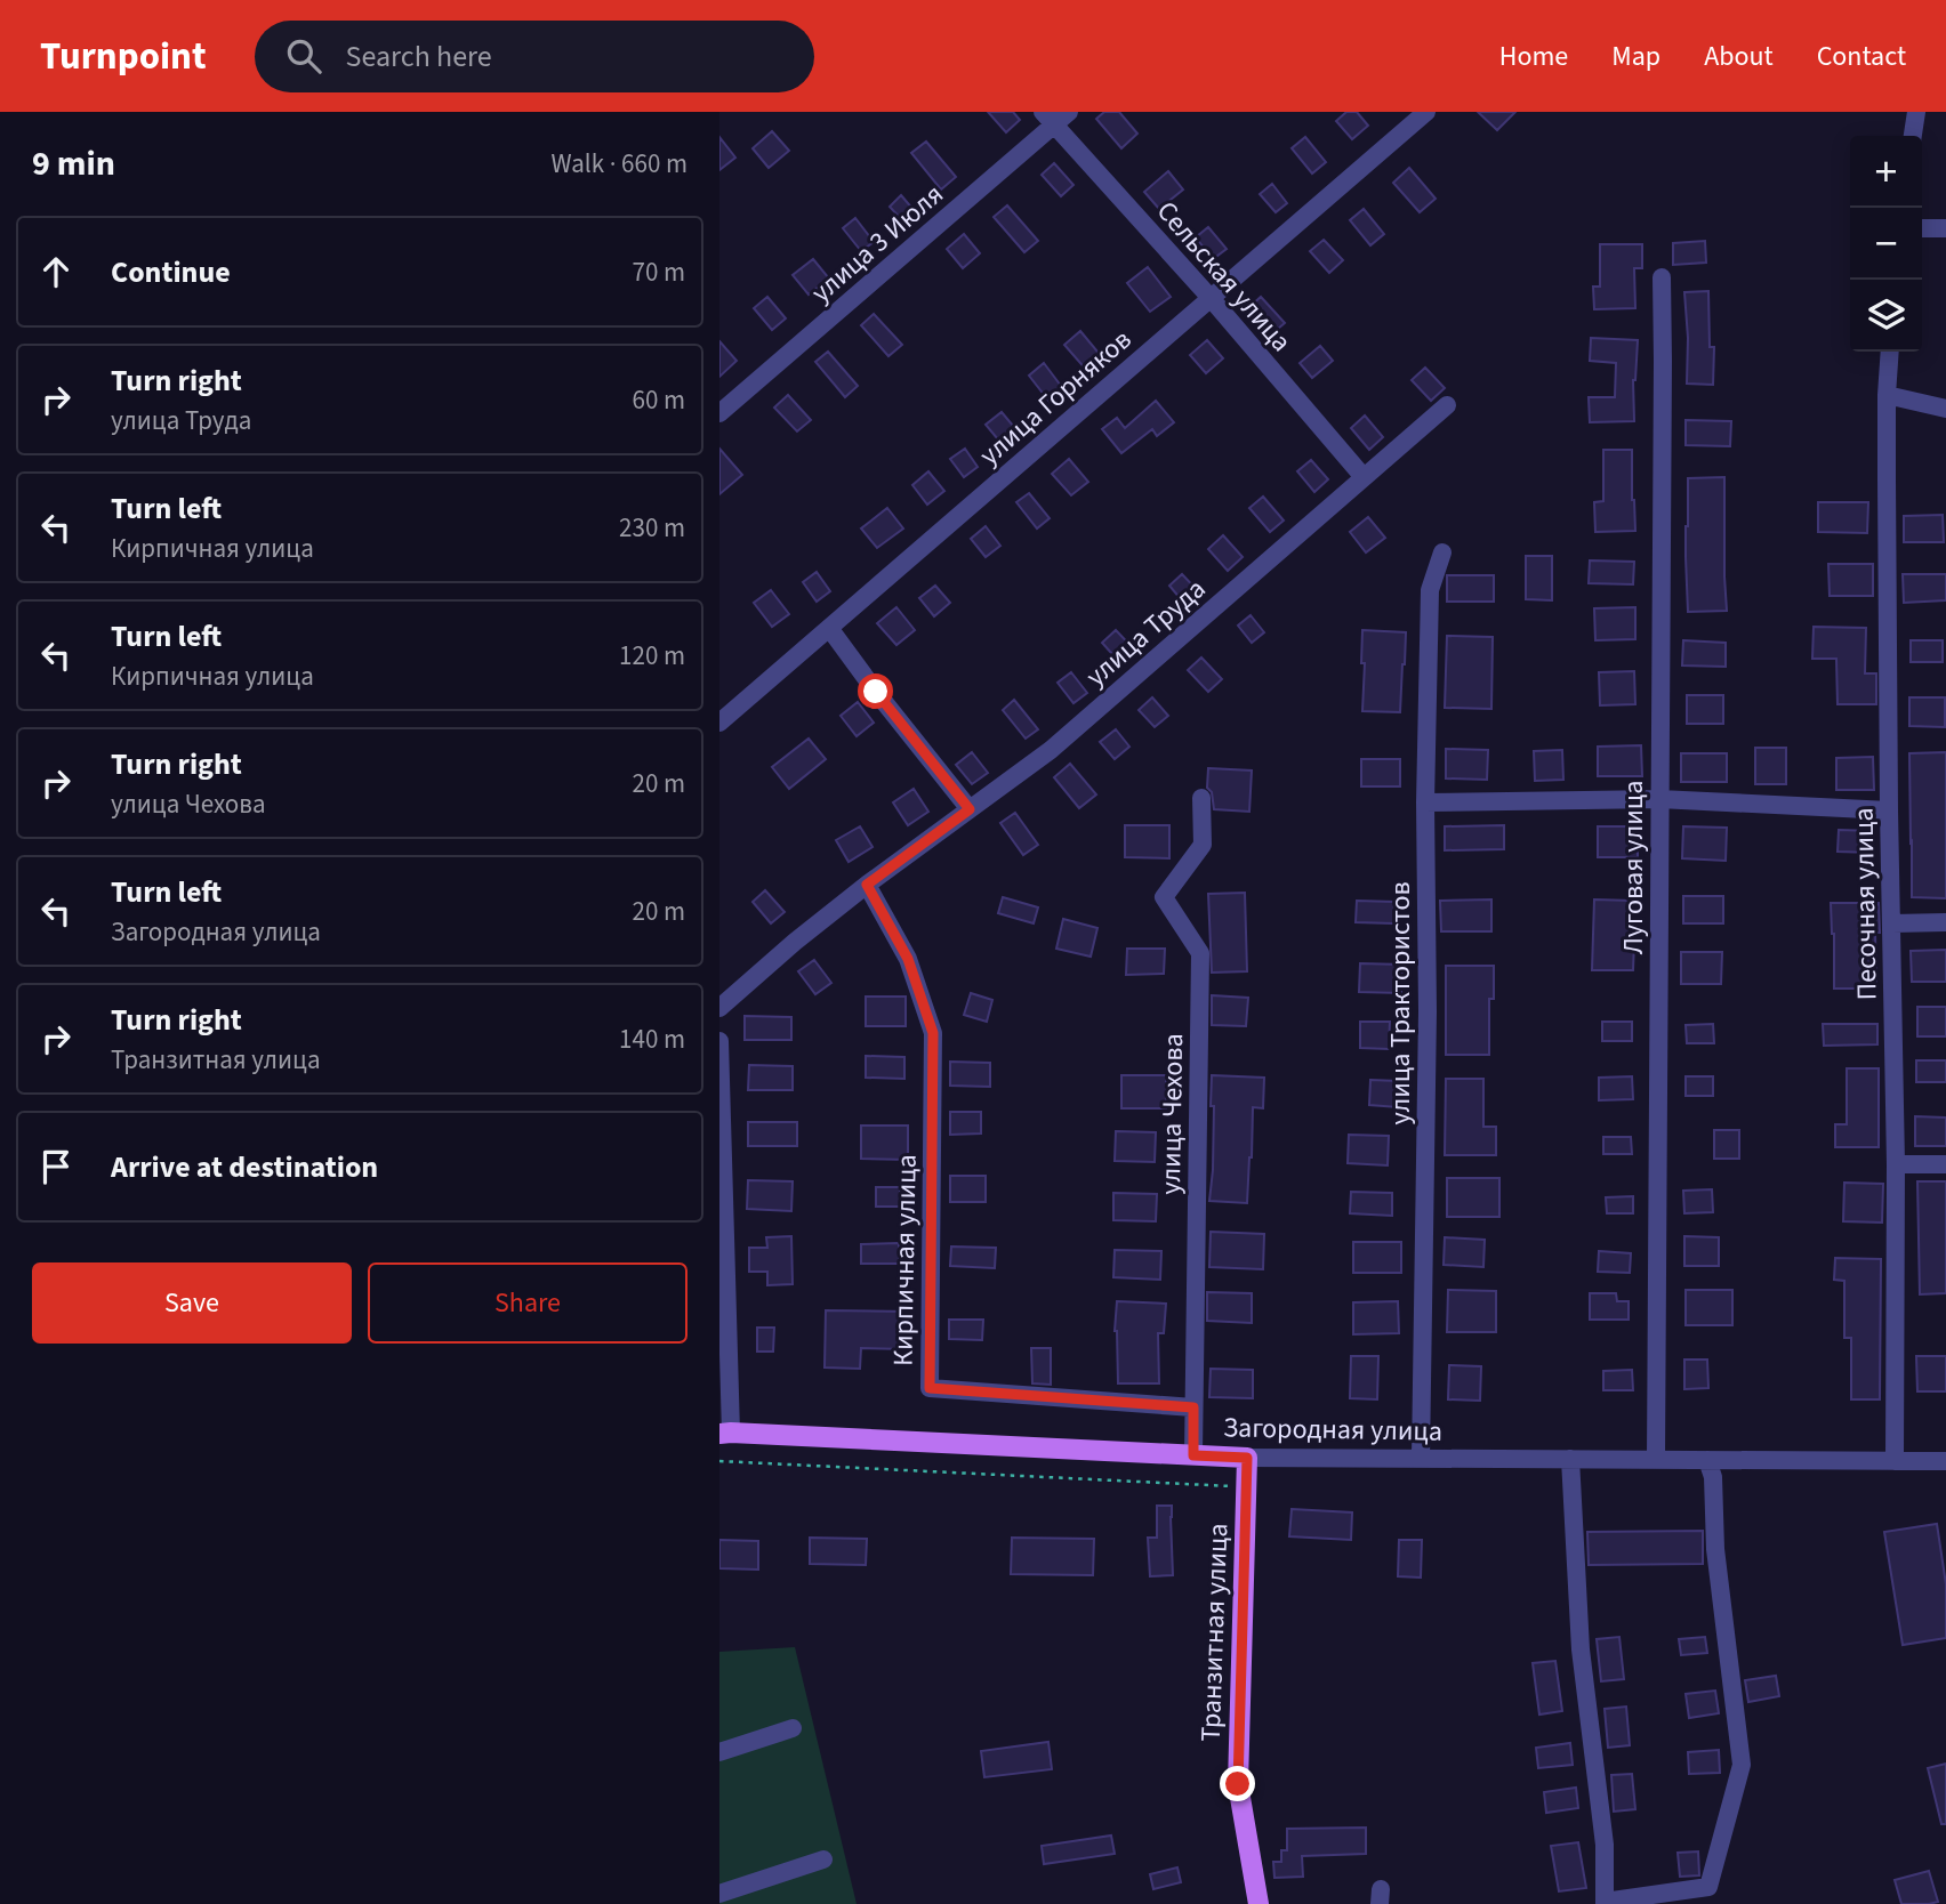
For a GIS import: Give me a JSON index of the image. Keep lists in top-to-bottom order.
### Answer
{
  "streets": {
    "main road": ["Загородная улица", "Транзитная улица"],
    "street": [
      "улица 3 Июля",
      "Сельская улица",
      "улица Горняков",
      "улица Труда",
      "Луговая улица",
      "Песочная улица",
      "улица Трактористов",
      "улица Чехова",
      "Кирпичная улица"
    ]
  },
  "crossings": [
    ["улица 3 Июля", "Сельская улица"],
    ["Сельская улица", "улица Горняков"],
    ["Сельская улица", "улица Труда"],
    ["улица Труда", "Кирпичная улица"],
    ["Луговая улица", "Загородная улица"],
    ["Песочная улица", "Загородная улица"],
    ["улица Трактористов", "Загородная улица"],
    ["улица Чехова", "Кирпичная улица"],
    ["улица Чехова", "Загородная улица"],
    ["Загородная улица", "Транзитная улица"]
  ],
  "page": {
    "header": "Turnpoint",
    "search": "Search here",
    "nav": [
      "Home",
      "Map",
      "About",
      "Contact"
    ],
    "heading": ["9 min", "Walk · 660 m"],
    "map_buttons": ["+", "−"],
    "list": [
      ["Continue", "70 m"],
      ["Turn right", "улица Труда", "60 m"],
      ["Turn left", "Кирпичная улица", "230 m"],
      ["Turn left", "Кирпичная улица", "120 m"],
      ["Turn right", "улица Чехова", "20 m"],
      ["Turn left", "Загородная улица", "20 m"],
      ["Turn right", "Транзитная улица", "140 m"],
      "Arrive at destination"
    ],
    "buttons": ["Save", "Share"]
  }
}
